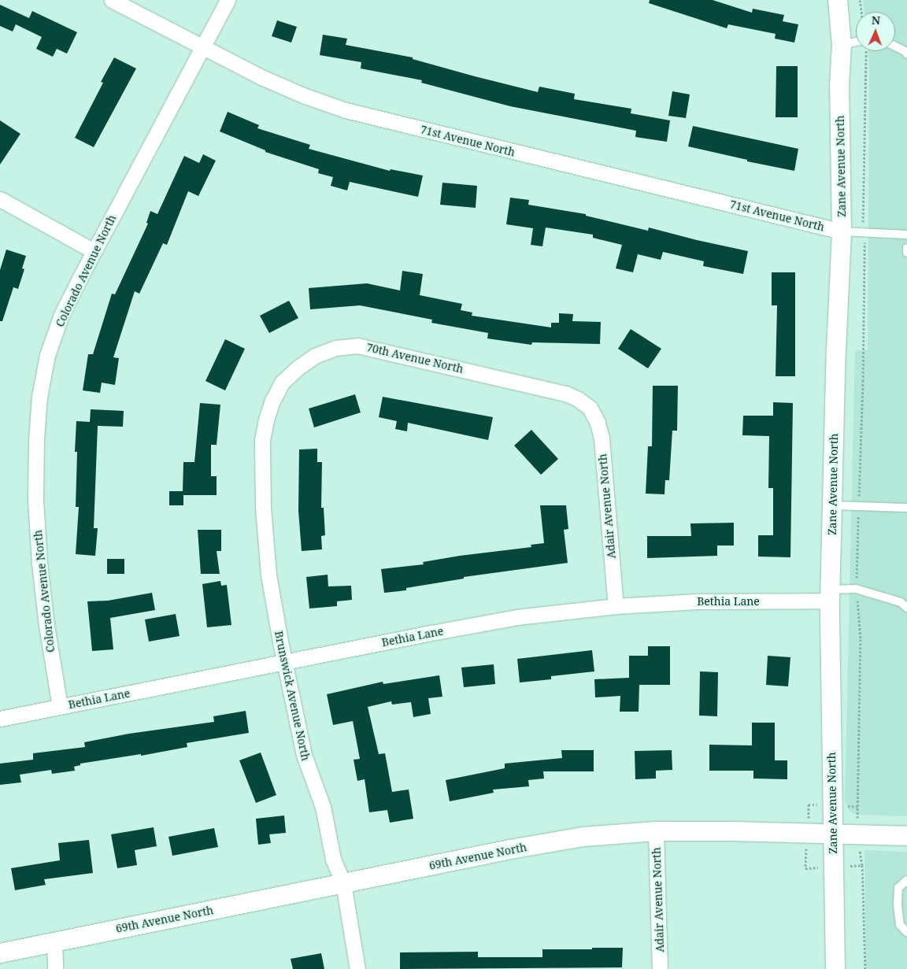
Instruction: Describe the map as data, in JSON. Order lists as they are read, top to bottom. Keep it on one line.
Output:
{"streets":{"street":["71st Avenue North","Zane Avenue North","Colorado Avenue North","70th Avenue North","Adair Avenue North","Bethia Lane","Brunswick Avenue North","69th Avenue North"]},"crossings":[["71st Avenue North","Zane Avenue North"],["71st Avenue North","Colorado Avenue North"],["Zane Avenue North","Bethia Lane"],["Zane Avenue North","69th Avenue North"],["Colorado Avenue North","Bethia Lane"],["70th Avenue North","Adair Avenue North"],["70th Avenue North","Brunswick Avenue North"],["Adair Avenue North","Bethia Lane"],["Adair Avenue North","69th Avenue North"],["Bethia Lane","Brunswick Avenue North"],["Brunswick Avenue North","69th Avenue North"]],"north":"top"}
